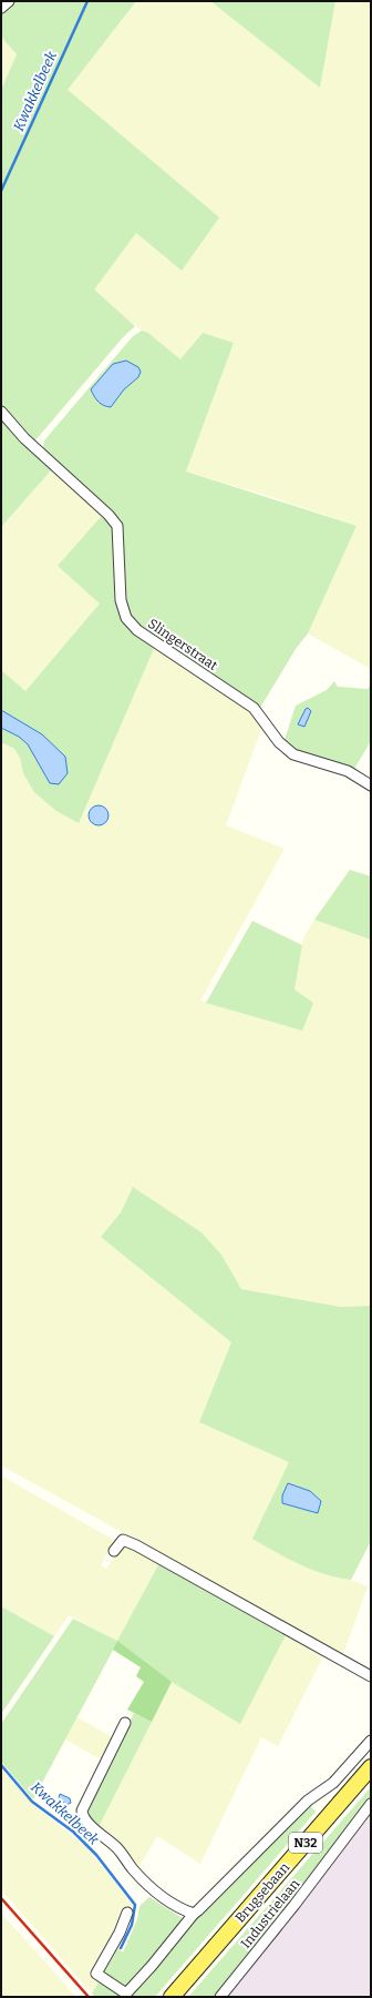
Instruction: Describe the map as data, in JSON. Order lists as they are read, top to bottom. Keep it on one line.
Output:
{"streets":{"main road":["N32","Brugsebaan"],"street":["Slingerstraat","Industrielaan"]},"water":["Kwakkelbeek"]}
